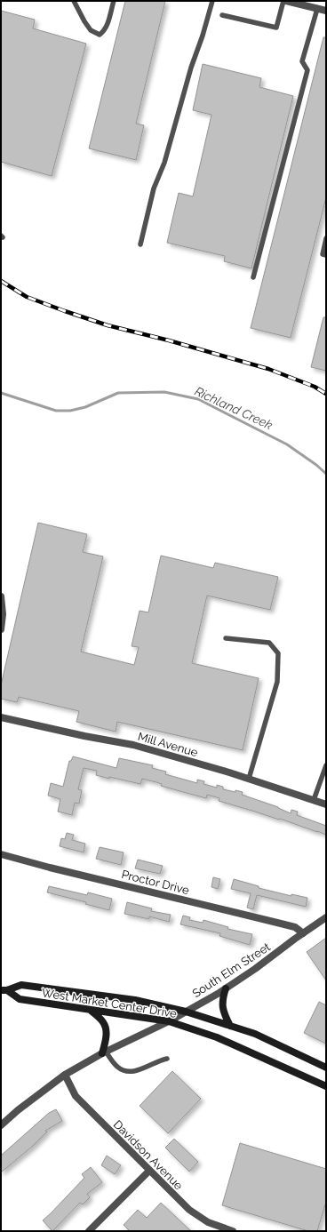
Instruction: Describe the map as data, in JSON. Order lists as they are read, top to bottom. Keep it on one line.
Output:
{"streets":{"main road":["West Market Center Drive"],"street":["Mill Avenue","Proctor Drive","South Elm Street","Davidson Avenue"]},"crossings":[["Proctor Drive","South Elm Street"],["South Elm Street","West Market Center Drive"],["South Elm Street","Davidson Avenue"]],"water":["Richland Creek"]}
